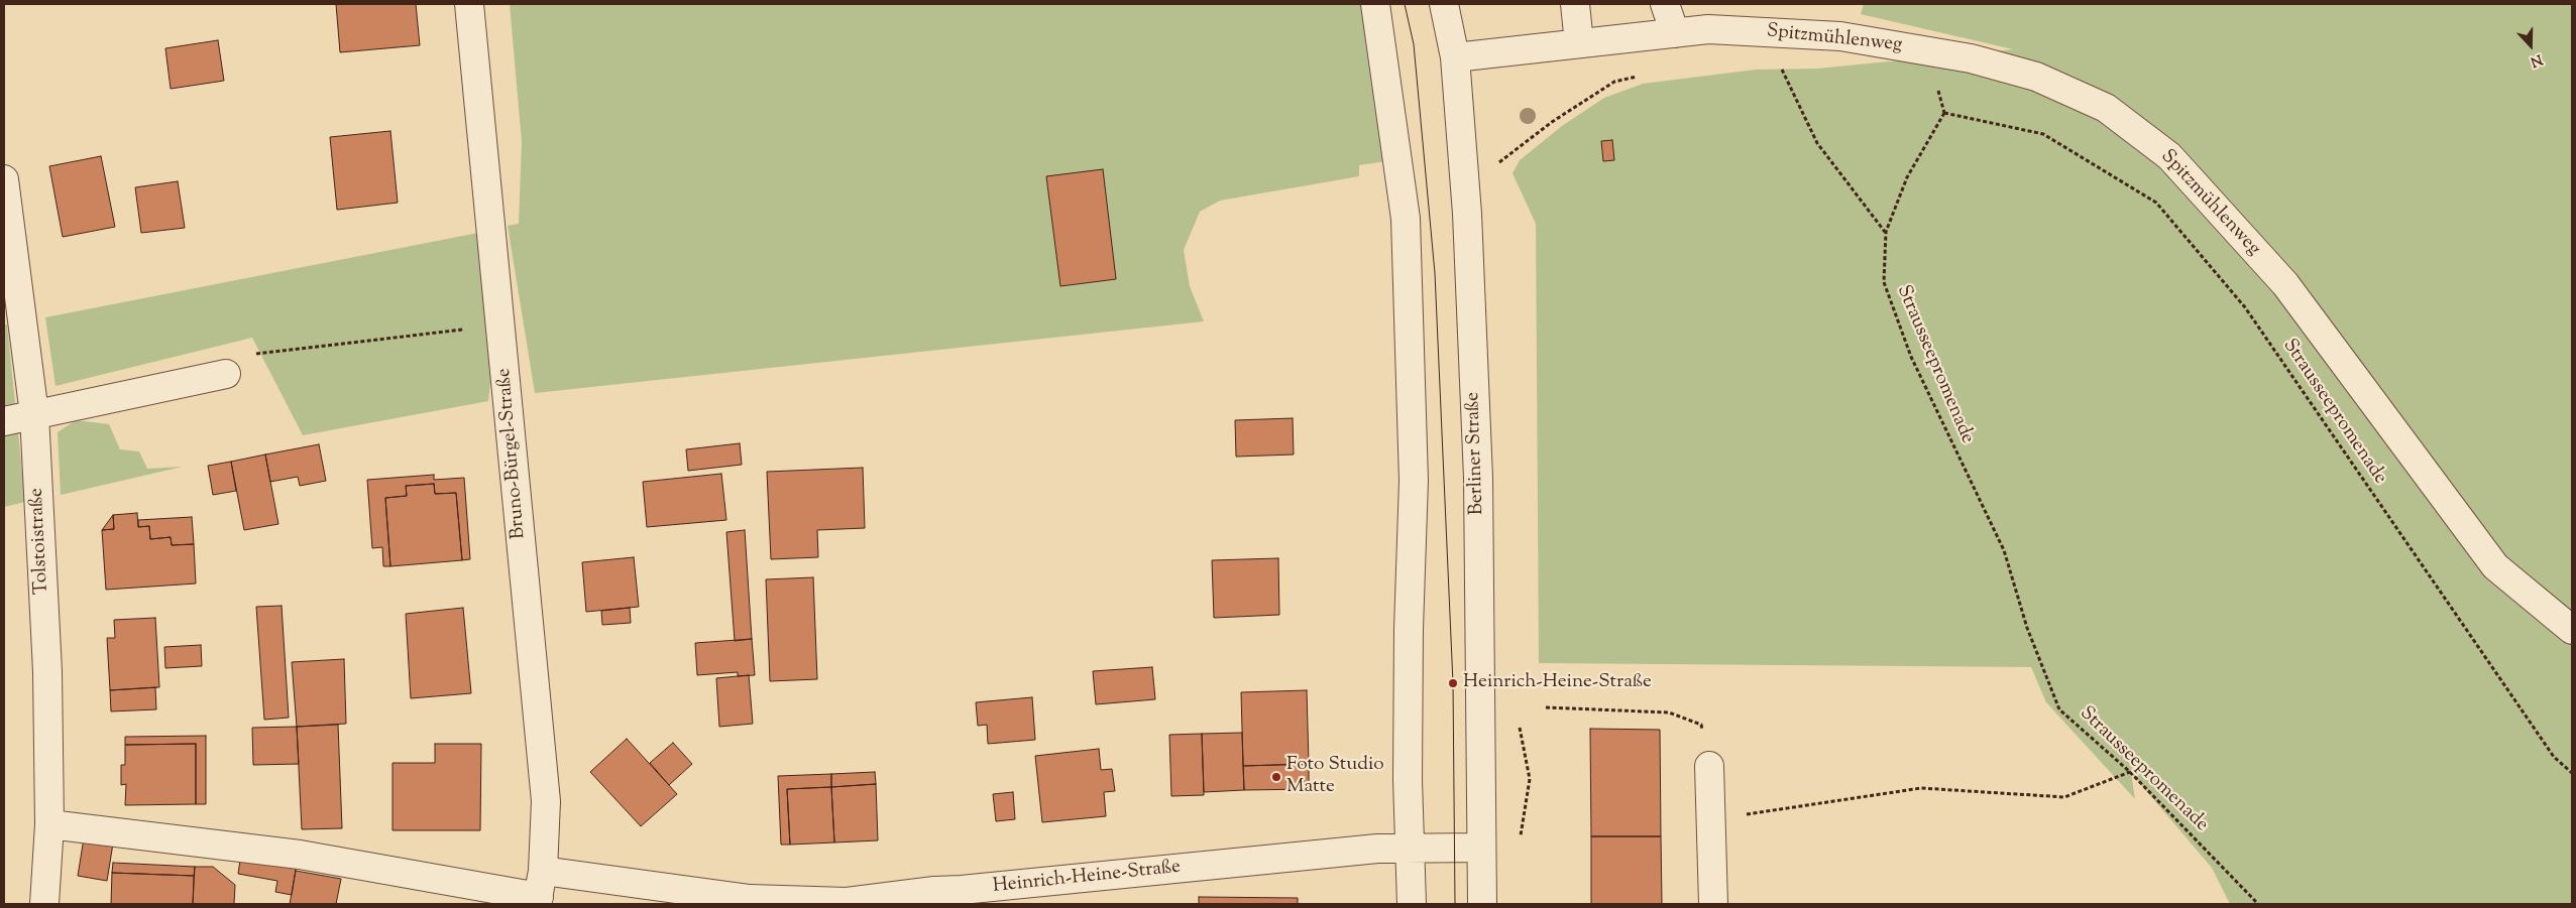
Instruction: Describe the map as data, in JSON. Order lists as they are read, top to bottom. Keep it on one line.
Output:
{"streets":{"street":["Spitzmühlenweg","Bruno-Bürgel-Straße","Berliner Straße","Tolstoistraße","Heinrich-Heine-Straße"],"path":["Strausseepromenade"]},"crossings":[["Spitzmühlenweg","Berliner Straße"],["Bruno-Bürgel-Straße","Heinrich-Heine-Straße"],["Berliner Straße","Heinrich-Heine-Straße"],["Tolstoistraße","Heinrich-Heine-Straße"]],"places":["Heinrich-Heine-Straße","Foto Studio Matte"],"north":"bottom"}
